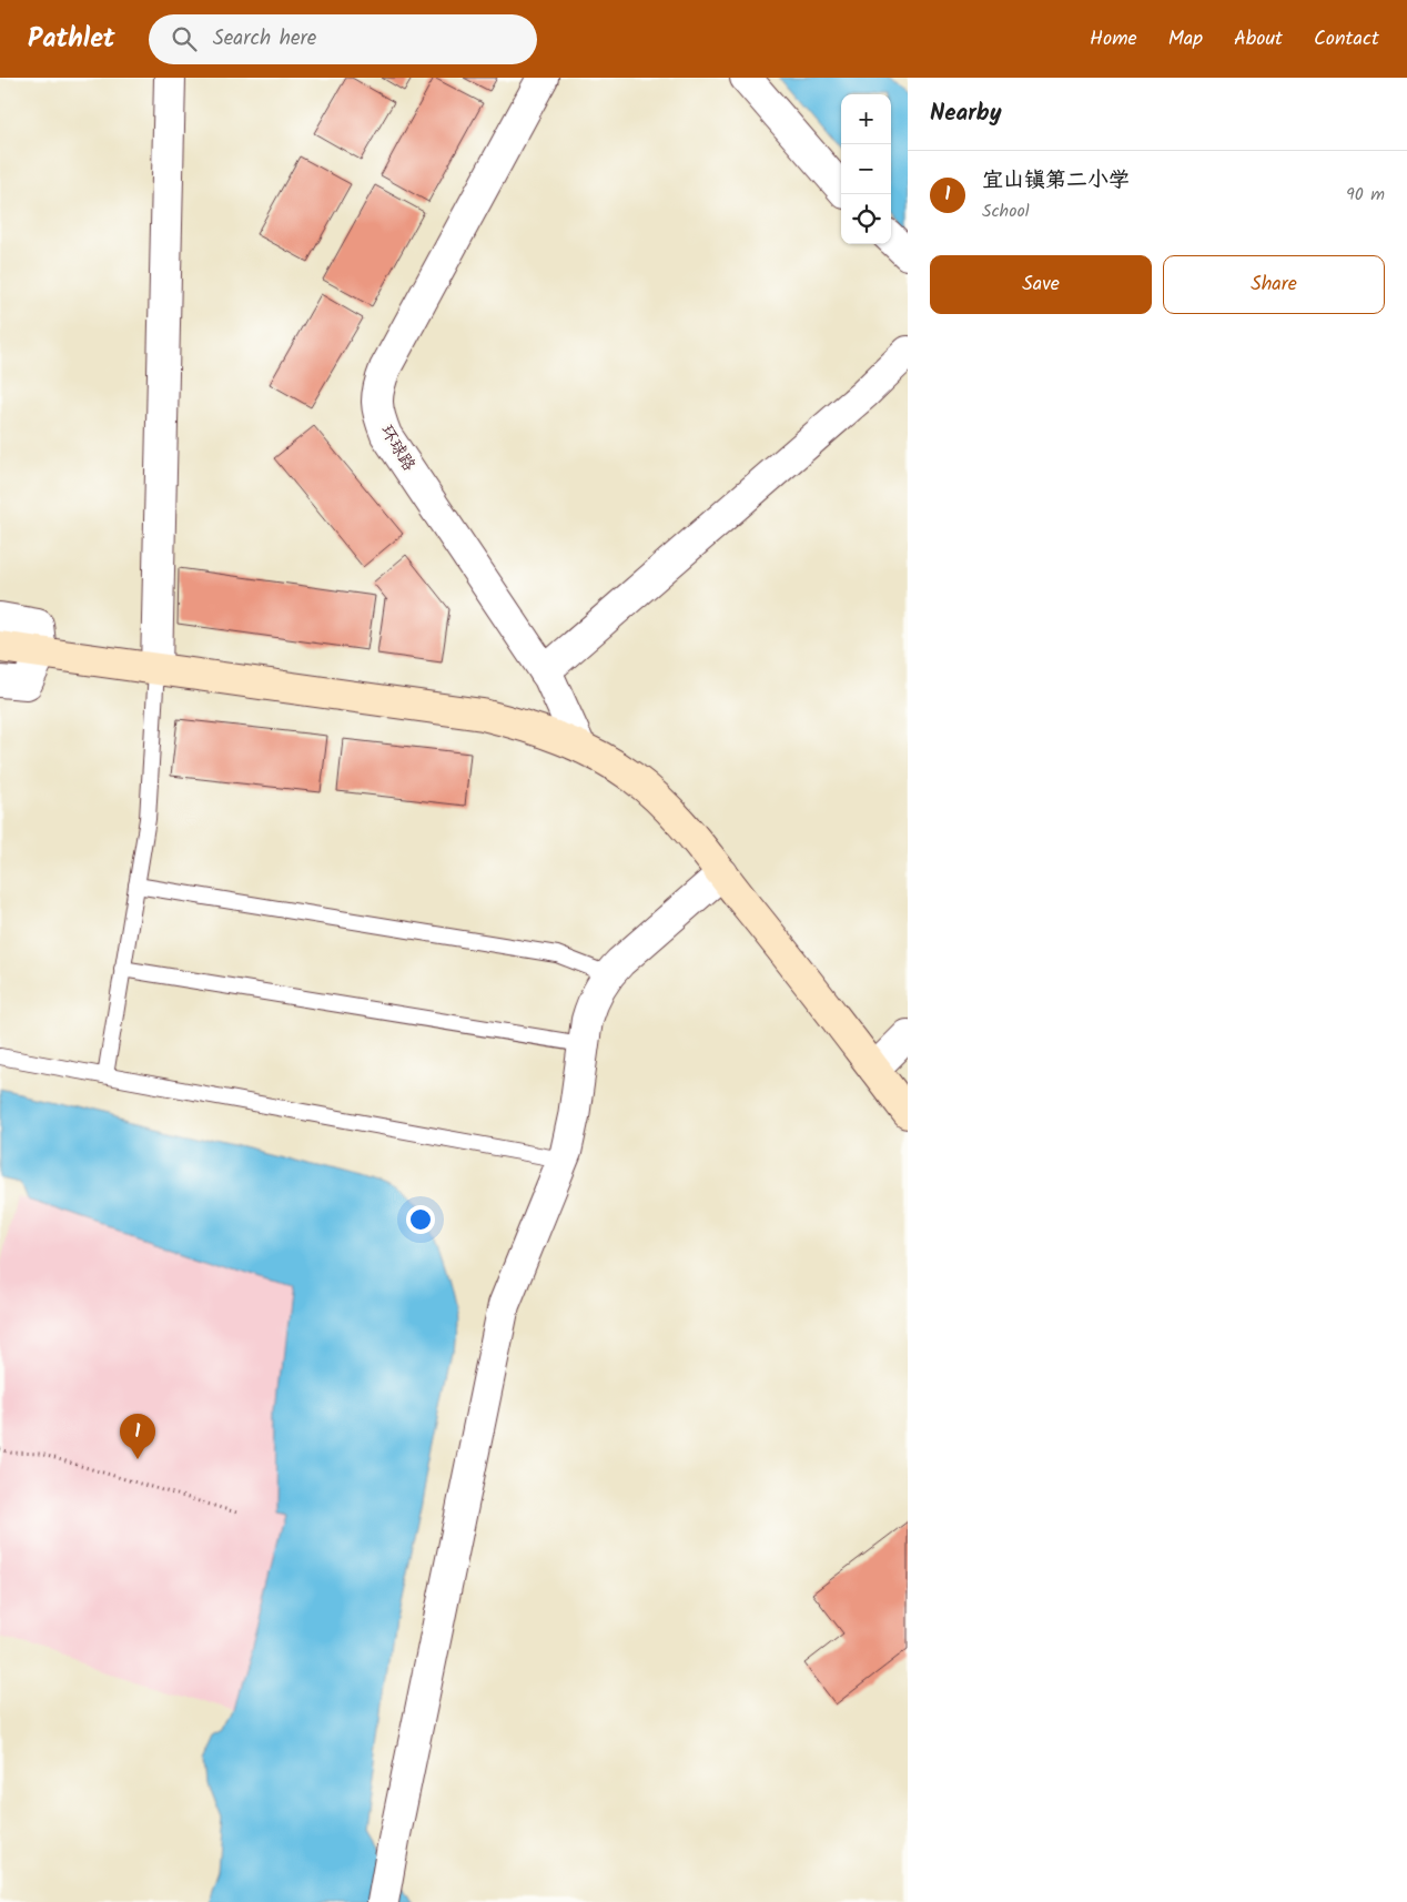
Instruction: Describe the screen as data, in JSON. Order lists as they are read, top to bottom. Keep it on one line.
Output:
{"streets":{"street":["环球路"]},"page":{"header":"Pathlet","search":"Search here","nav":["Home","Map","About","Contact"],"heading":"Nearby","map_buttons":["+","−"],"list":[{"mark":"1","name":"宜山镇第二小学","note":"School","value":"90 m"}],"buttons":["Save","Share"],"pins":"1"}}
